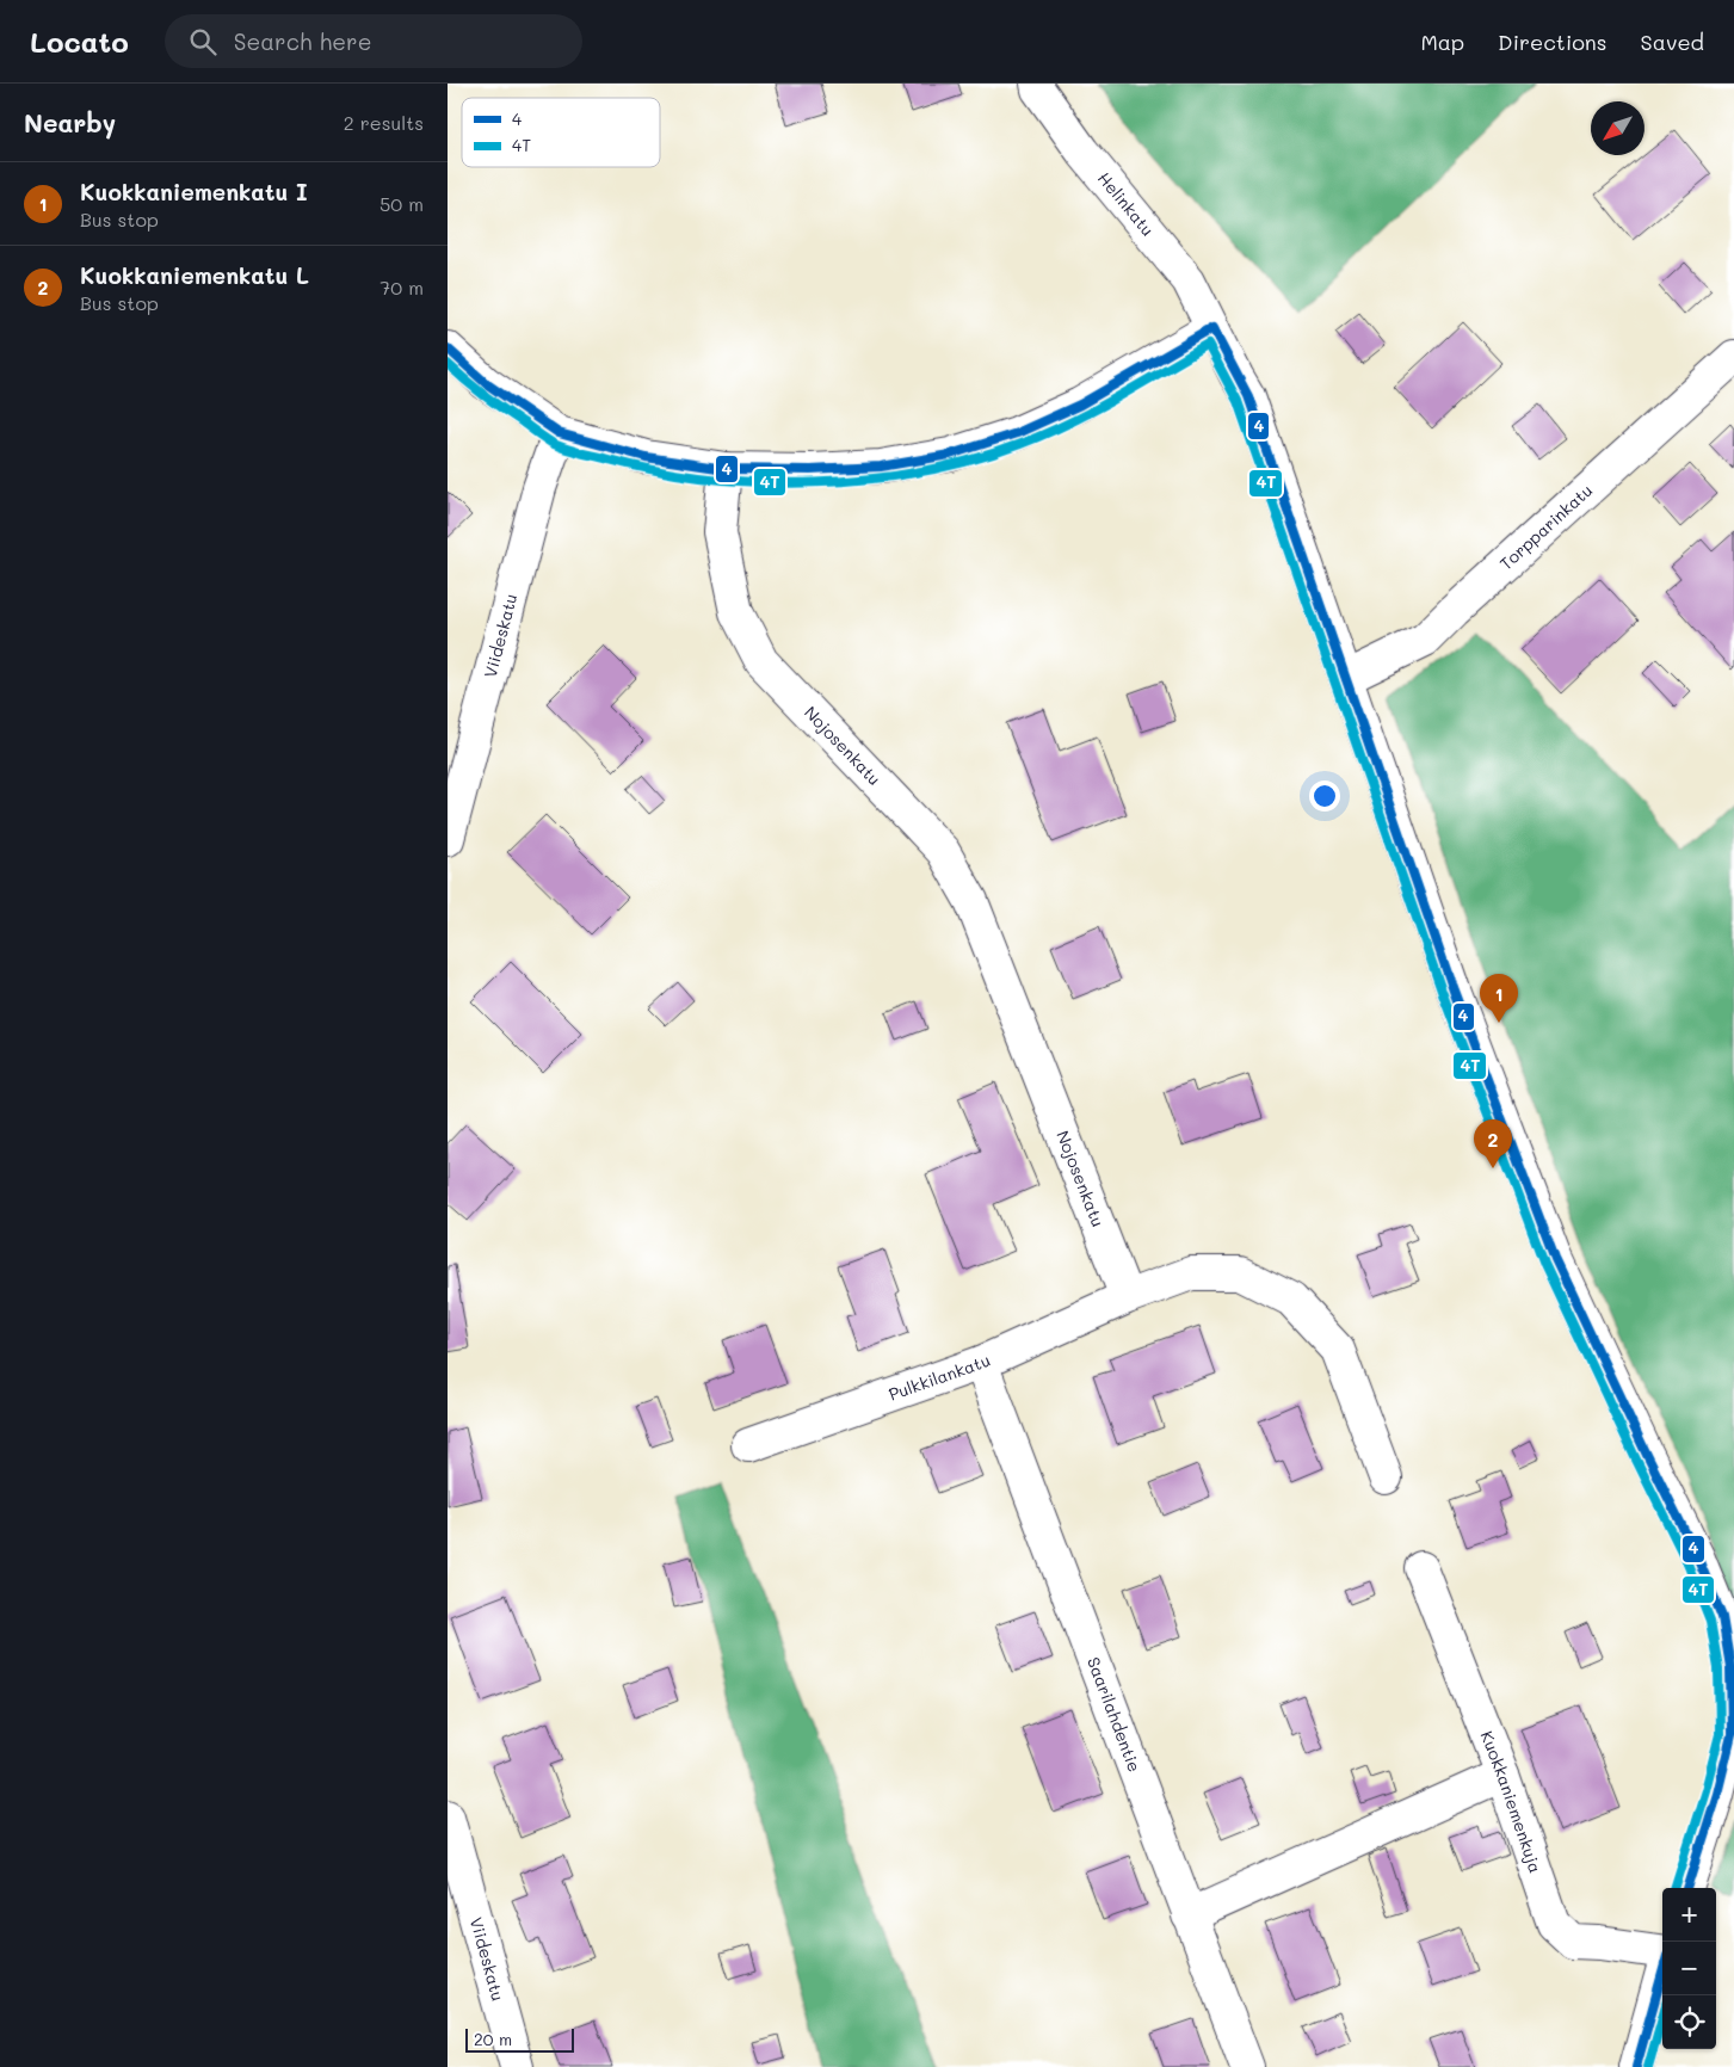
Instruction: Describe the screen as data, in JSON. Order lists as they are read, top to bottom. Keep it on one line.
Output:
{"streets":{"street":["Helinkatu","Torpparinkatu","Viideskatu","Nojosenkatu","Pulkkilankatu","Saarilahdentie","Kuokkaniemenkuja"]},"crossings":[["Helinkatu","Torpparinkatu"],["Nojosenkatu","Pulkkilankatu"],["Pulkkilankatu","Saarilahdentie"]],"lines":["transit line 4","transit line 4T"],"legend":["4","4T"],"scale_bar":"20 m","north":"bottom left","page":{"header":"Locato","search":"Search here","nav":["Map","Directions","Saved"],"heading":["Nearby","2 results"],"list":[{"mark":"1","name":"Kuokkaniemenkatu I","note":"Bus stop","value":"50 m"},{"mark":"2","name":"Kuokkaniemenkatu L","note":"Bus stop","value":"70 m"}],"pins":["1","2"],"map_buttons":["+","−"],"scale":"20 m"}}
